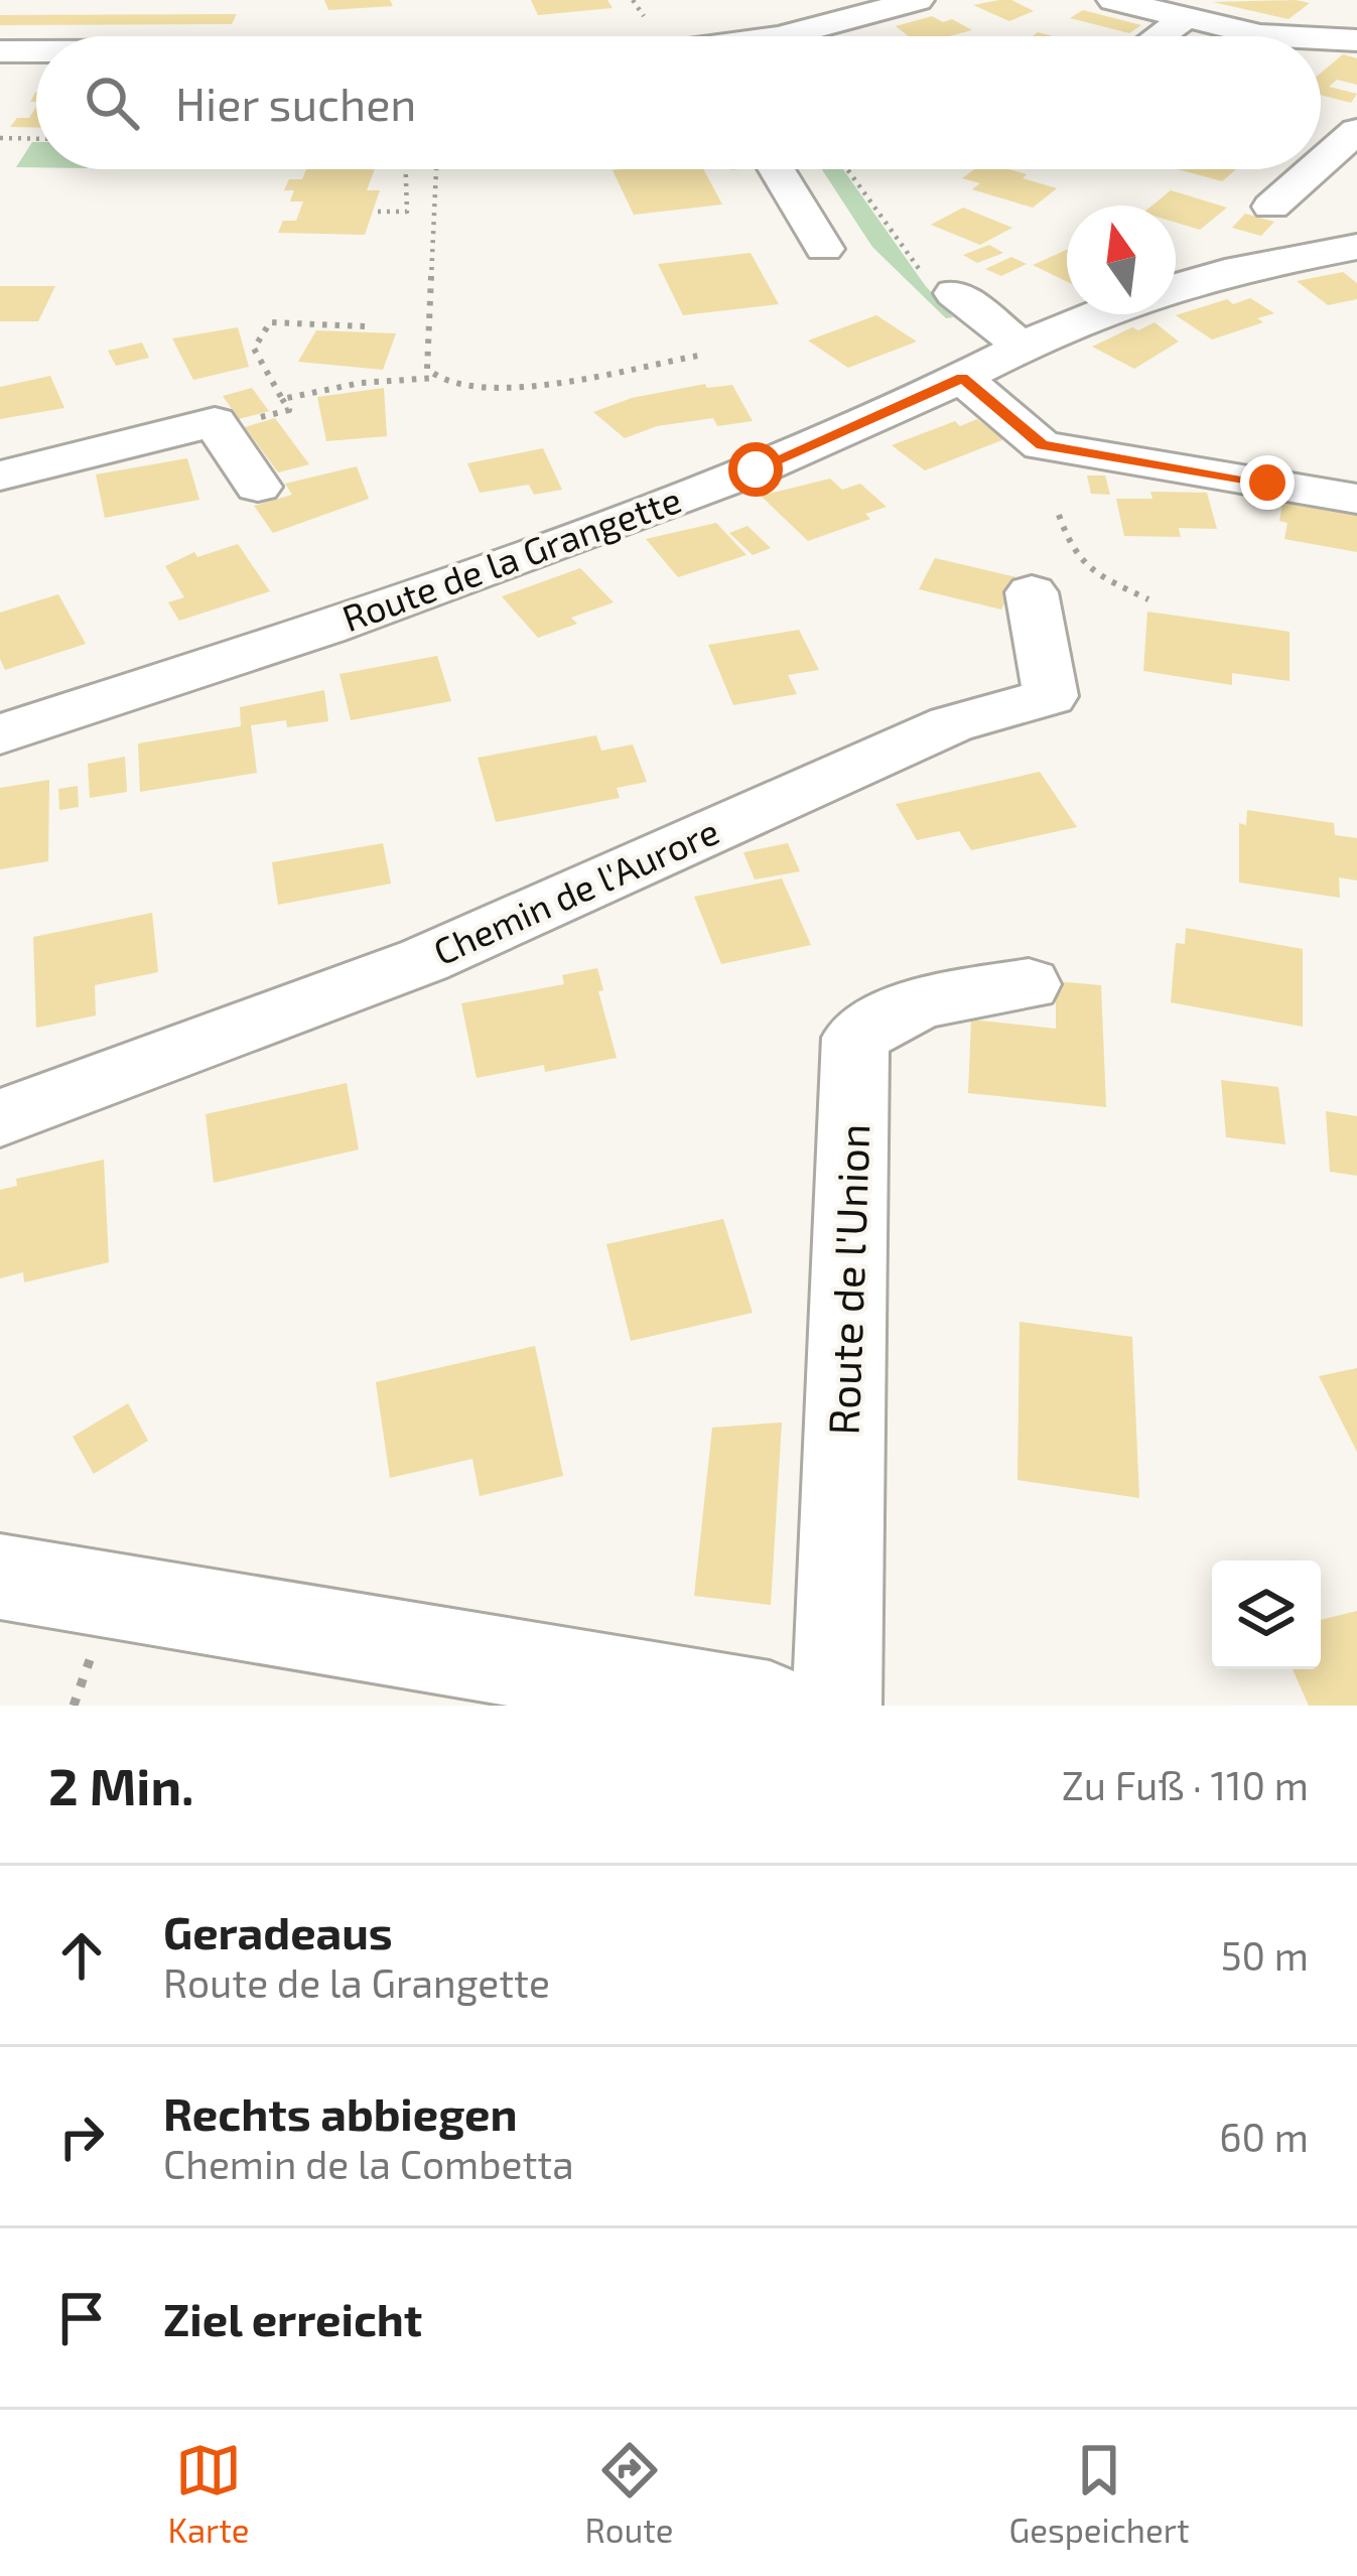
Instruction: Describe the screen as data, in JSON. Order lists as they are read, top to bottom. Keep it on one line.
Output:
{"streets":{"street":["Route de la Grangette","Chemin de l'Aurore","Route de l'Union"]},"north":"top","page":{"search":"Hier suchen","heading":["2 Min.","Zu Fuß · 110 m"],"list":[["Geradeaus","Route de la Grangette","50 m"],["Rechts abbiegen","Chemin de la Combetta","60 m"],"Ziel erreicht"],"nav":["Karte","Route","Gespeichert"]}}
